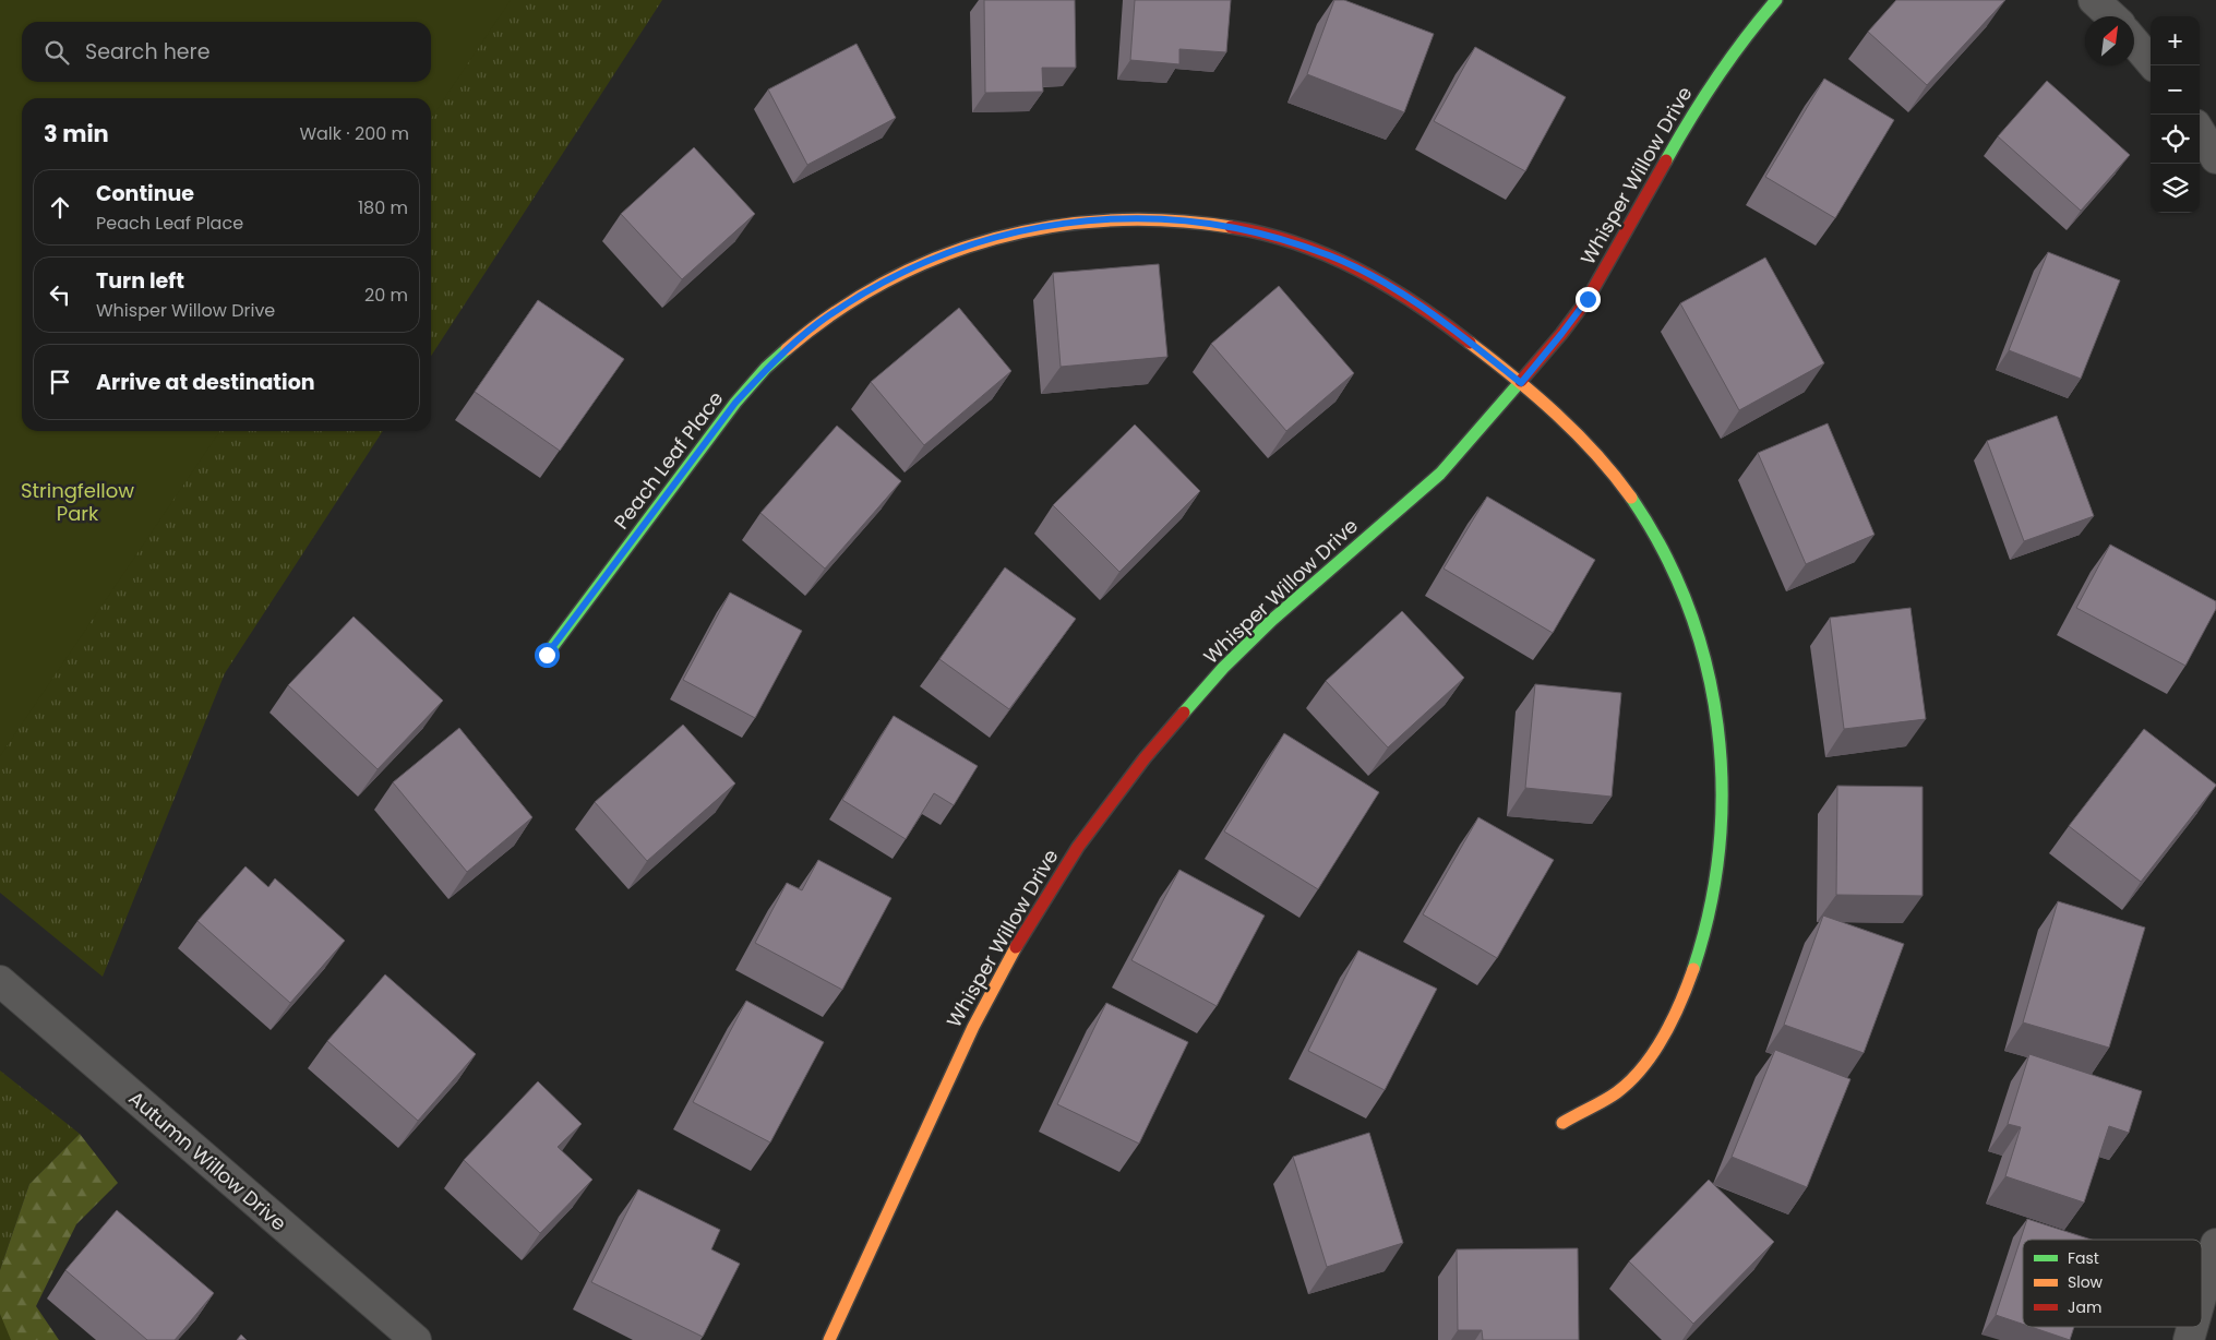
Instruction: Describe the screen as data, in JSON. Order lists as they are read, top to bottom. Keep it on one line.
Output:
{"streets":{"street":["Whisper Willow Drive","Peach Leaf Place","Autumn Willow Drive"]},"crossings":[["Whisper Willow Drive","Peach Leaf Place"]],"parks":["Stringfellow Park"],"legend":["Fast","Slow","Jam"],"north":"top right","page":{"map_buttons":["+","−"],"search":"Search here","heading":["3 min","Walk · 200 m"],"list":[["Continue","Peach Leaf Place","180 m"],["Turn left","Whisper Willow Drive","20 m"],"Arrive at destination"]}}
